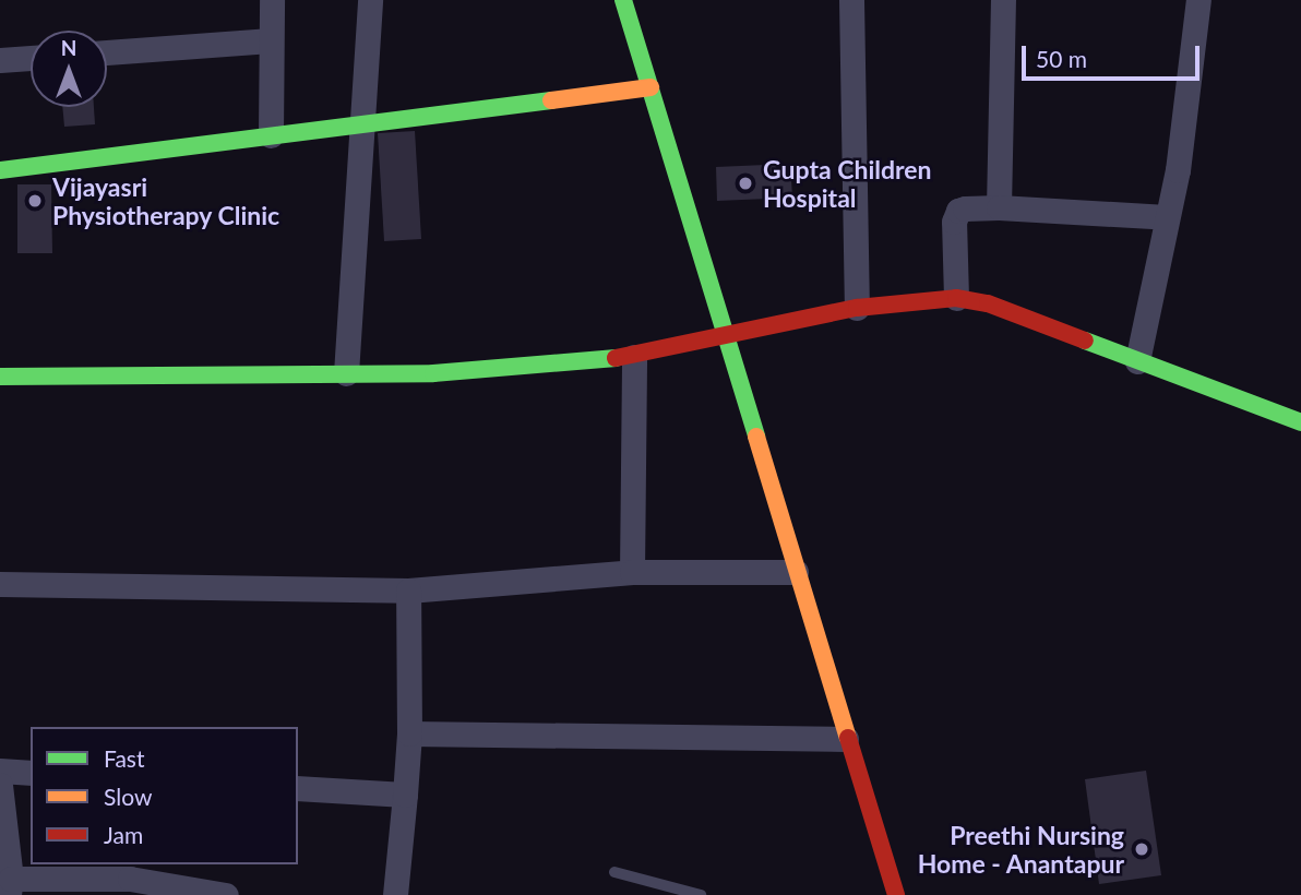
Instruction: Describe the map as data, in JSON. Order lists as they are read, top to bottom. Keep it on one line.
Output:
{"places":["Gupta Children Hospital","Vijayasri Physiotherapy Clinic","Preethi Nursing Home - Anantapur"],"legend":["Fast","Slow","Jam"],"scale_bar":"50 m","north":"top"}
